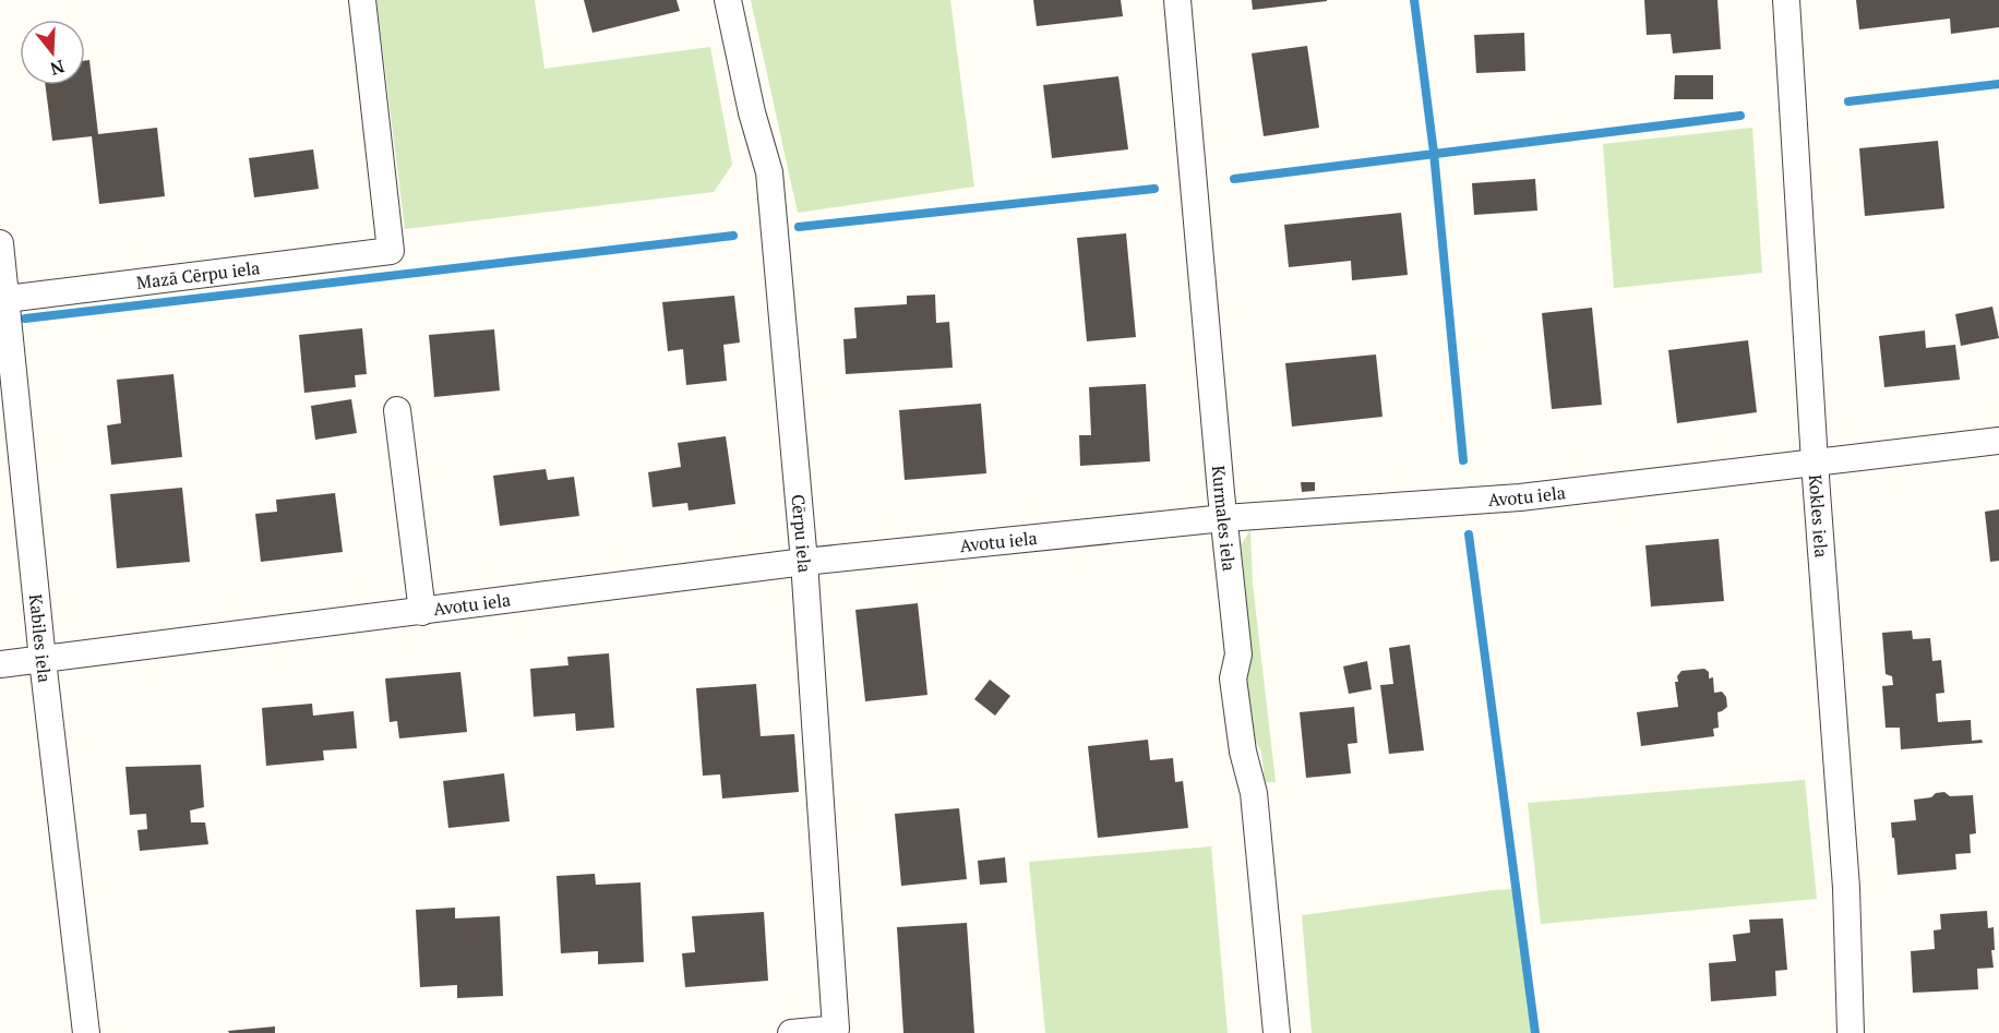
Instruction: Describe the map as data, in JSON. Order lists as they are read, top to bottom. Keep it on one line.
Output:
{"streets":{"street":["Mazā Cērpu iela","Avotu iela","Kokles iela","Kurmales iela","Cērpu iela","Kabiles iela"]},"crossings":[["Mazā Cērpu iela","Kabiles iela"],["Avotu iela","Kokles iela"],["Avotu iela","Kurmales iela"],["Avotu iela","Cērpu iela"],["Avotu iela","Kabiles iela"]],"north":"bottom"}
